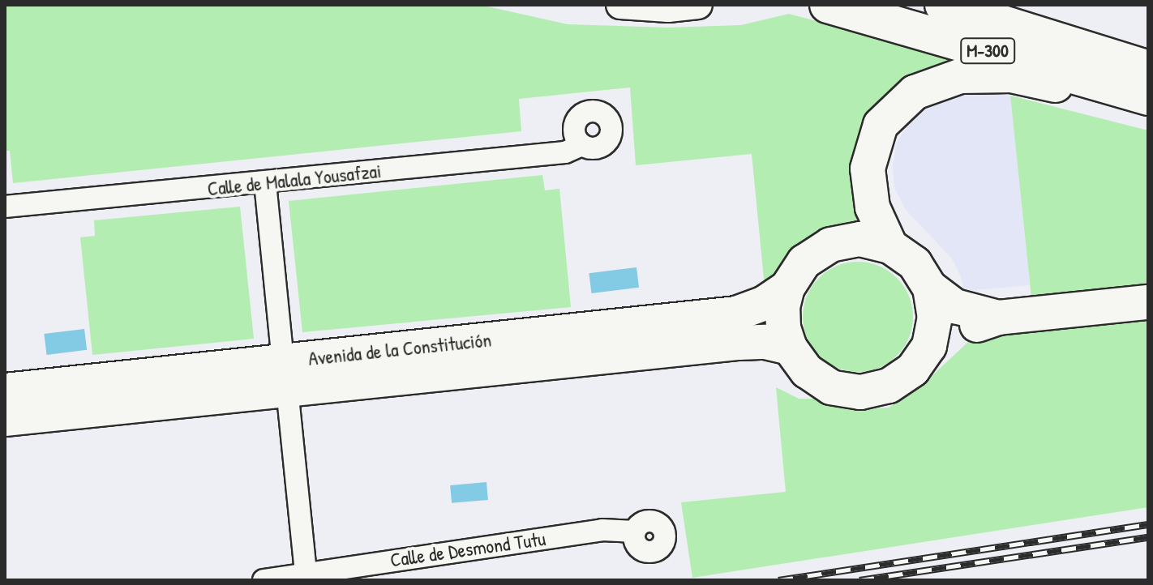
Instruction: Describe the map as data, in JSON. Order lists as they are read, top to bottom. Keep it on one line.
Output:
{"streets":{"highway":["M-300"],"main road":["Avenida de la Constitución"],"street":["Calle de Malala Yousafzai","Calle de Desmond Tutu"]}}
